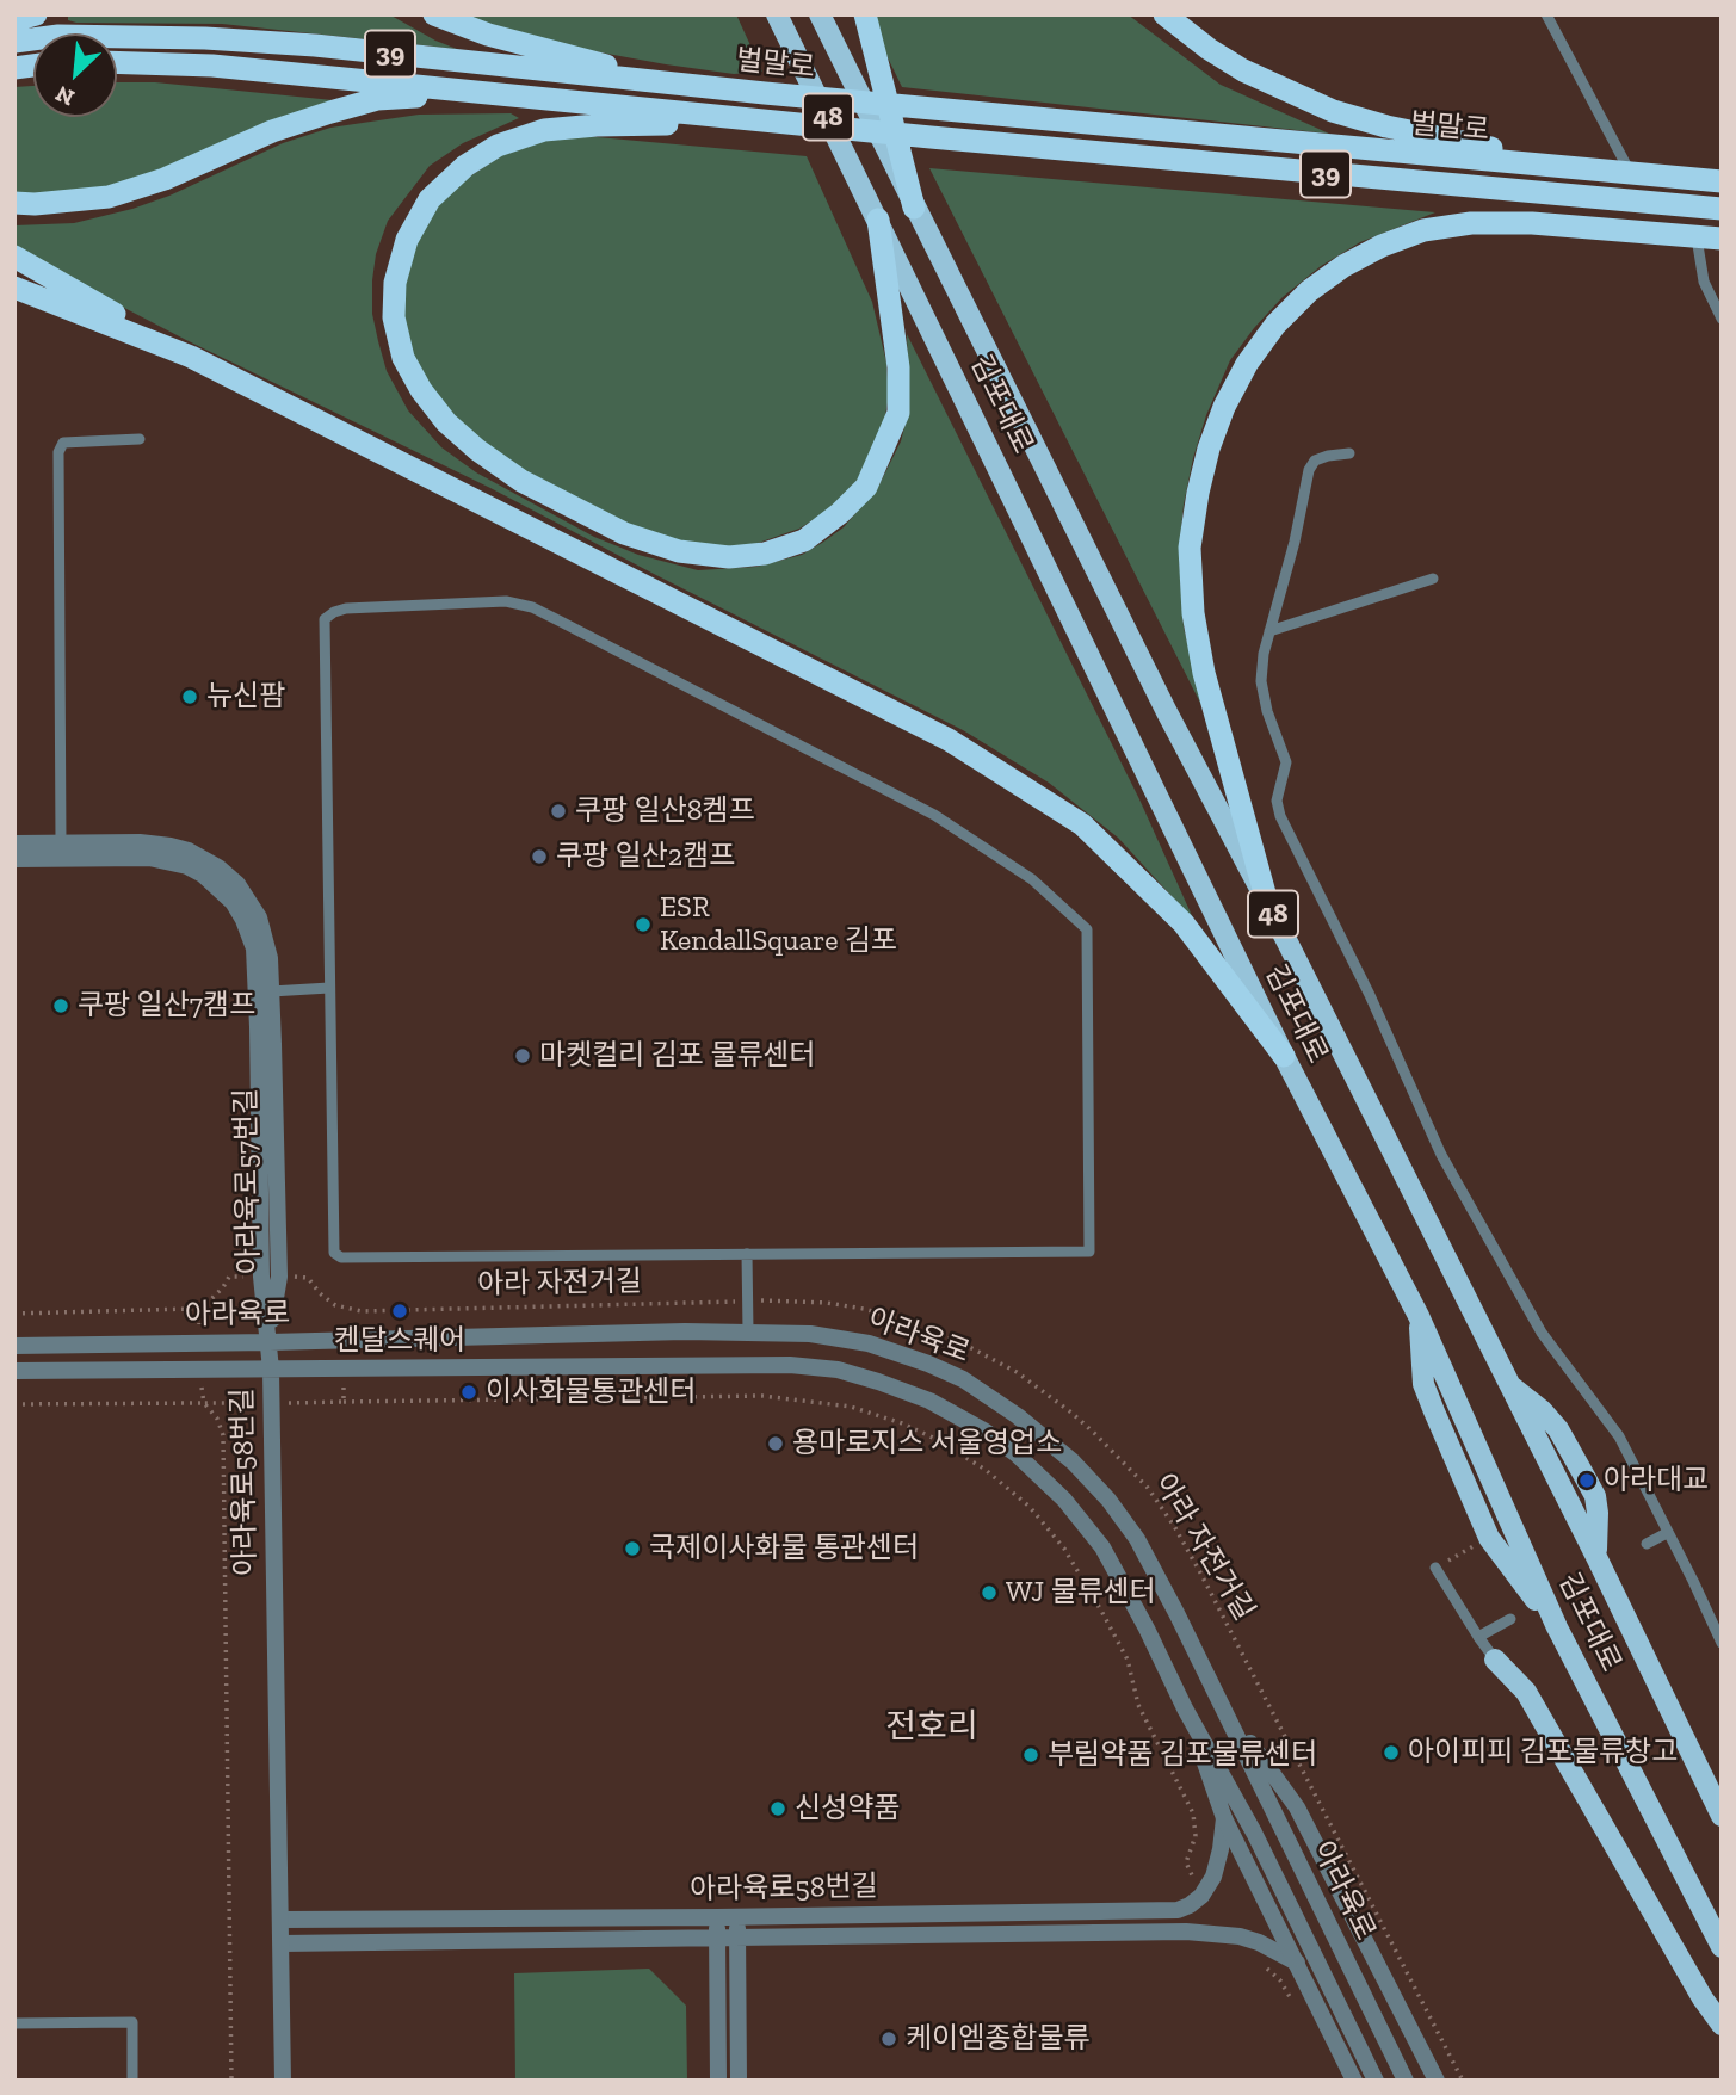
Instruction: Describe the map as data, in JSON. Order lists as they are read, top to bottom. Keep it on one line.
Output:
{"streets":{"highway":["39","벌말로"],"main road":["48","김포대로"],"street":["아라육로57번길","아라육로","아라육로58번길"],"path":["아라 자전거길"]},"crossings":[["39","벌말로"],["아라육로57번길","아라육로"],["아라육로57번길","아라육로58번길"],["아라육로","아라육로58번길"]],"districts":["전호리"],"places":["뉴신팜","쿠팡 일산8켐프","쿠팡 일산2캠프","ESR KendallSquare 김포","쿠팡 일산7캠프","마켓컬리 김포 물류센터","켄달스퀘어","이사화물통관센터","용마로지스 서울영업소","아라대교","국제이사화물 통관센터","WJ 물류센터","아이피피 김포물류창고","부림약품 김포물류센터","신성약품","케이엠종합물류"],"north":"bottom left"}
